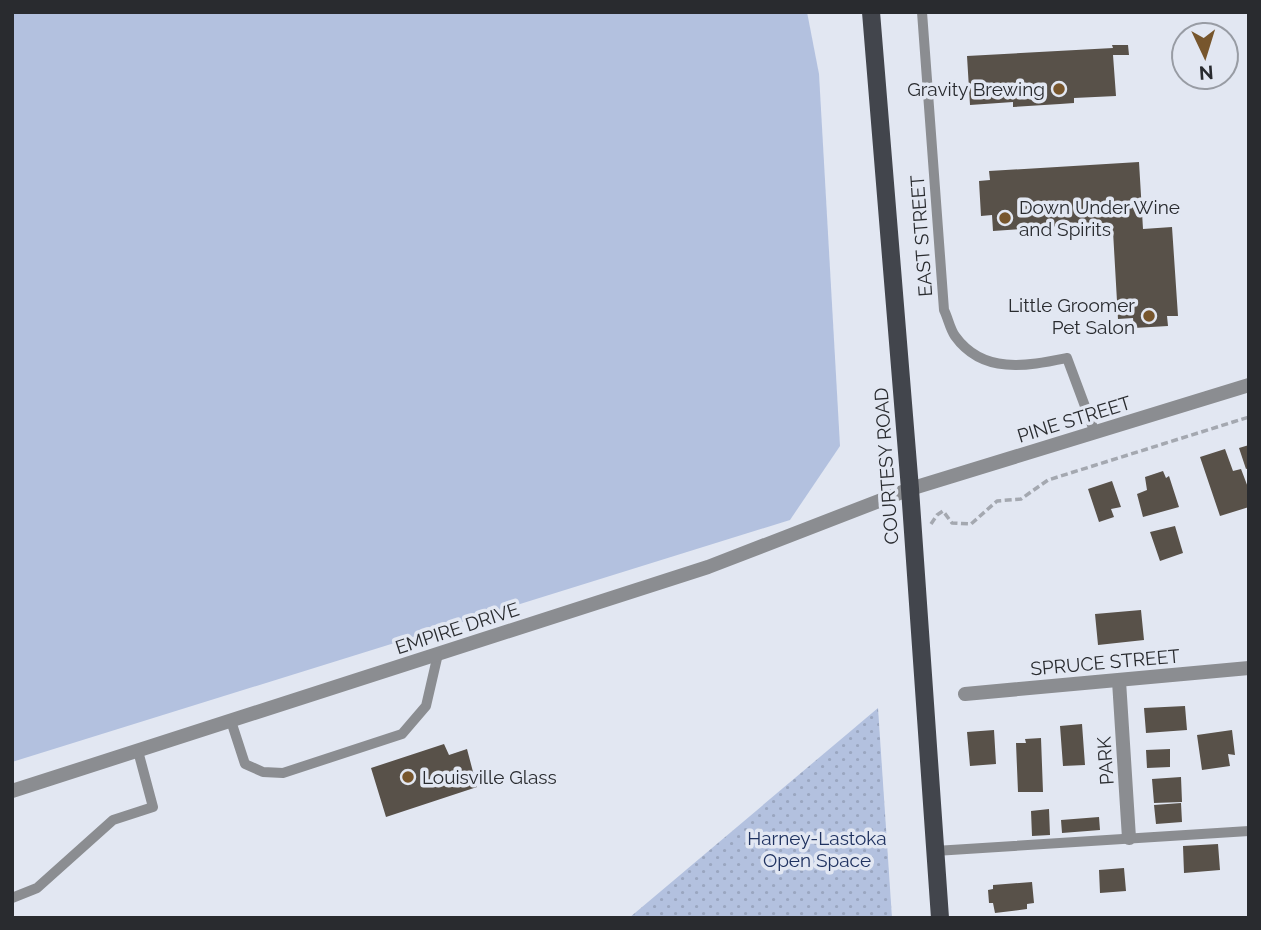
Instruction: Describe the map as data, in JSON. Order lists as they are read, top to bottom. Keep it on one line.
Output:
{"streets":{"main road":["COURTESY ROAD"],"street":["PINE STREET","EMPIRE DRIVE","SPRUCE STREET","PARK"],"lane":["EAST STREET"]},"crossings":[["EAST STREET","PINE STREET"],["PINE STREET","COURTESY ROAD"],["PINE STREET","EMPIRE DRIVE"],["COURTESY ROAD","EMPIRE DRIVE"],["SPRUCE STREET","PARK"]],"parks":["Harney-Lastoka Open Space"],"places":["Gravity Brewing","Down Under Wine and Spirits","Little Groomer Pet Salon","Louisville Glass"],"north":"bottom"}
